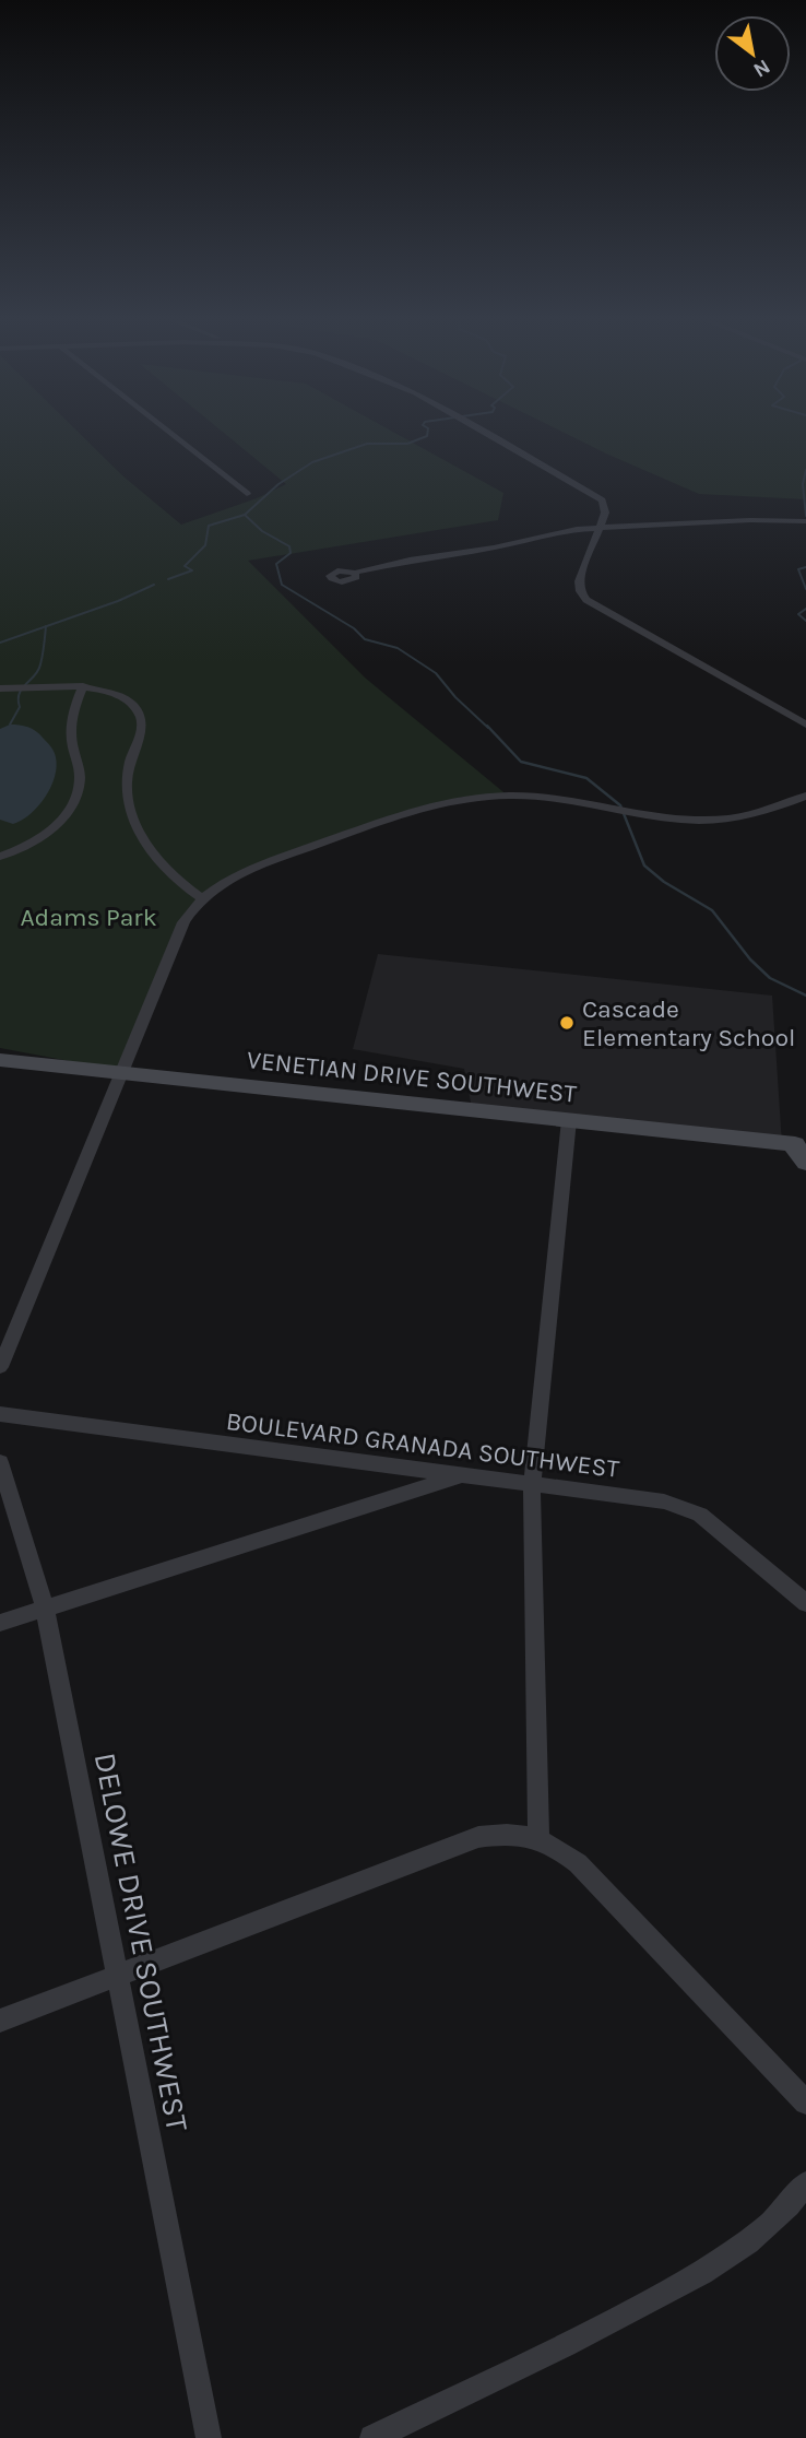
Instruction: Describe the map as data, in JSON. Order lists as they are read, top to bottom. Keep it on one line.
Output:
{"streets":{"street":["VENETIAN DRIVE SOUTHWEST","BOULEVARD GRANADA SOUTHWEST","DELOWE DRIVE SOUTHWEST"]},"parks":["Adams Park"],"places":["Cascade Elementary School"],"north":"bottom right"}
